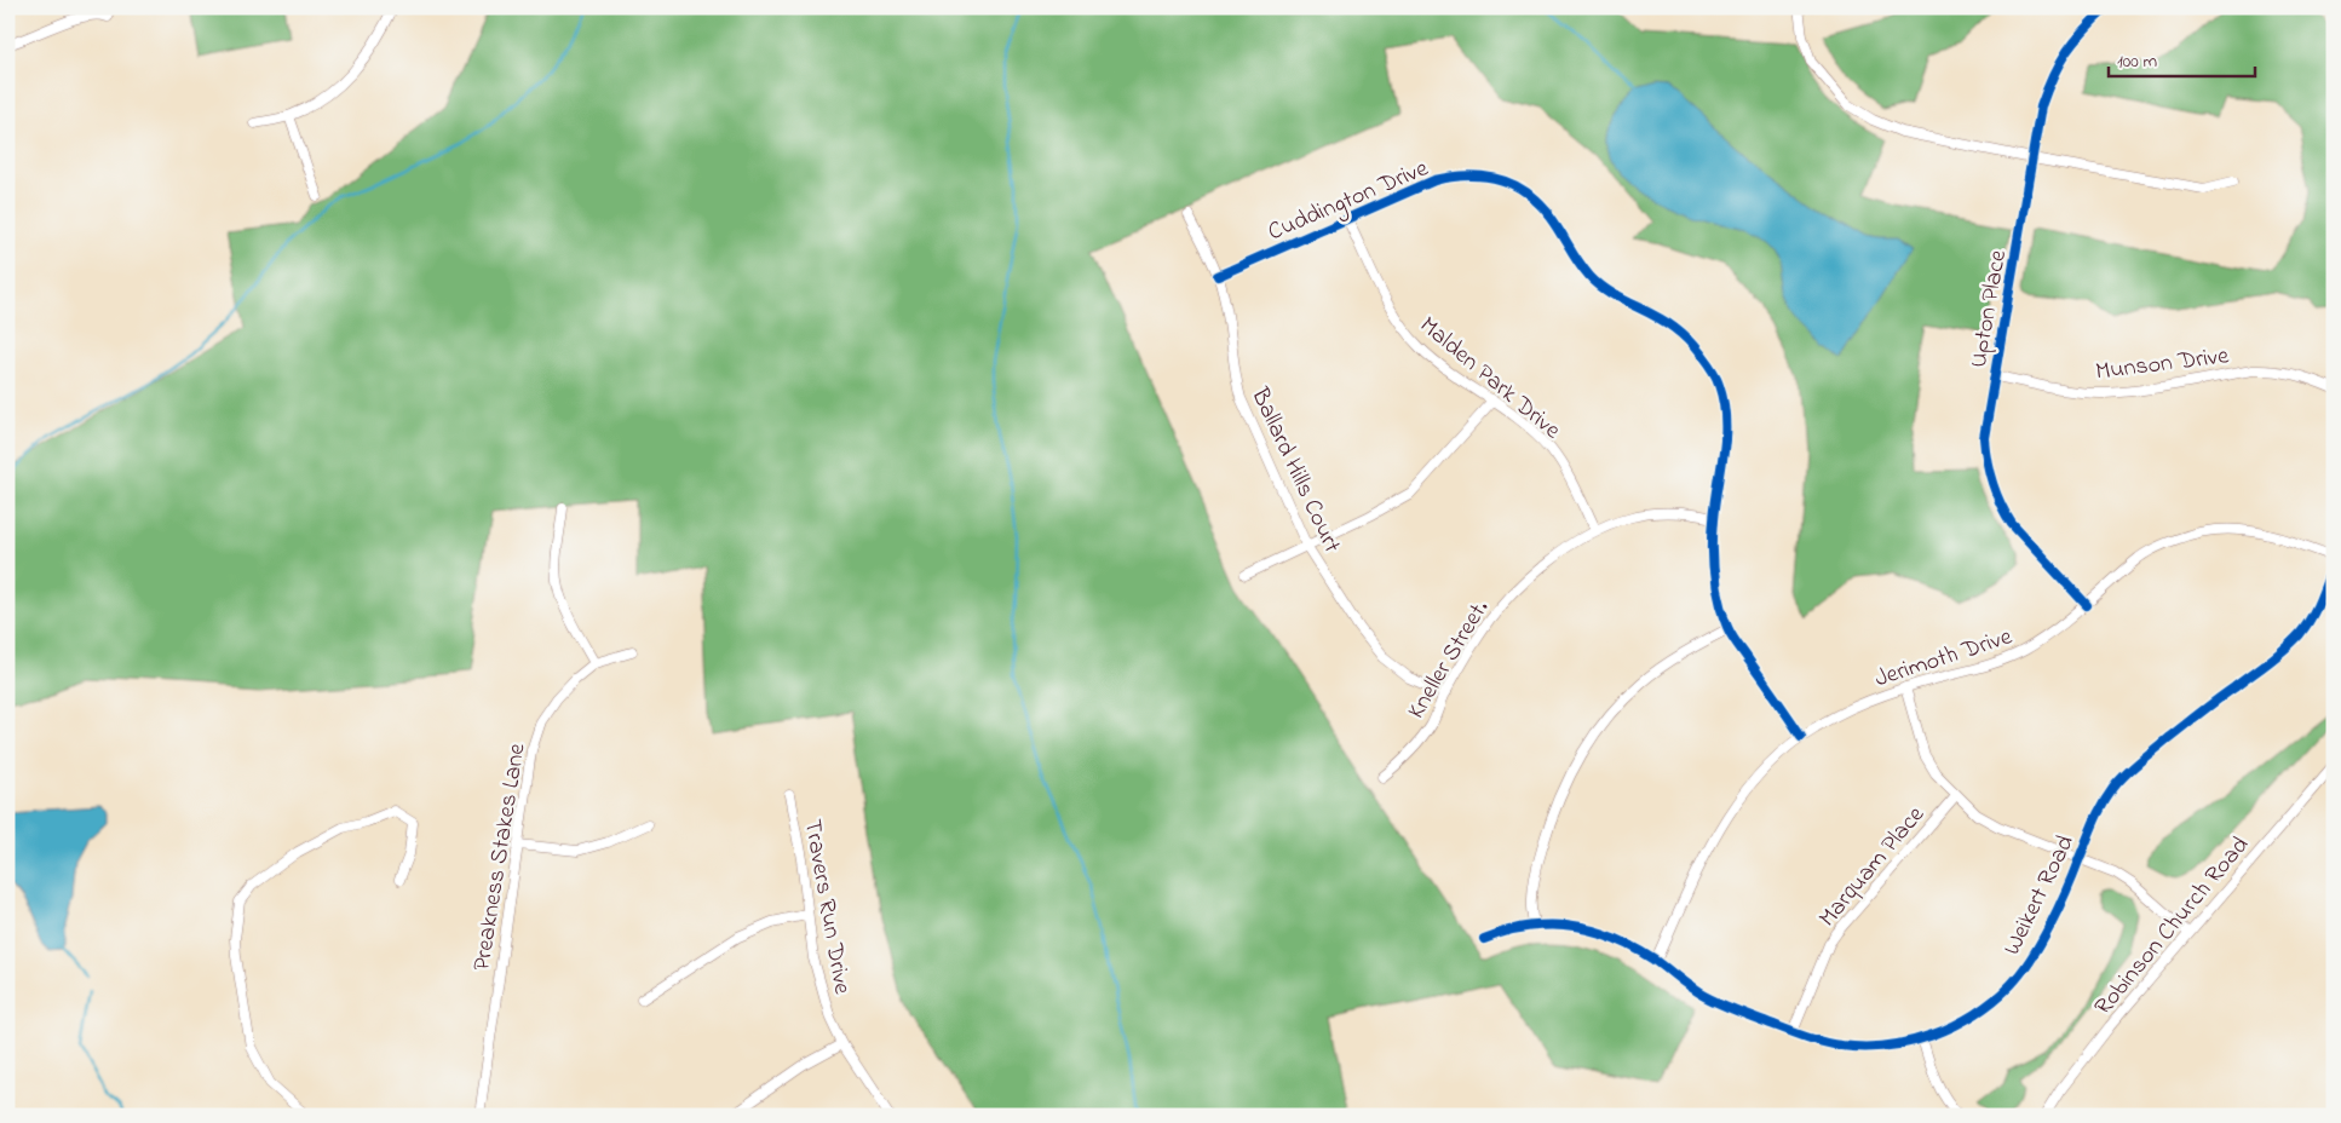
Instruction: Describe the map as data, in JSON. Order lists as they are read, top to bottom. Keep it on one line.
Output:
{"streets":{"street":["Cuddington Drive","Upton Place","Munson Drive","Malden Park Drive","Ballard Hills Court","Jerimoth Drive","Kneller Street.","Preakness Stakes Lane","Marquam Place","Weikert Road","Travers Run Drive","Robinson Church Road"]},"crossings":[["Cuddington Drive","Malden Park Drive"],["Cuddington Drive","Ballard Hills Court"],["Cuddington Drive","Jerimoth Drive"],["Cuddington Drive","Kneller Street."],["Upton Place","Munson Drive"],["Upton Place","Jerimoth Drive"],["Malden Park Drive","Kneller Street."],["Ballard Hills Court","Kneller Street."],["Jerimoth Drive","Weikert Road"],["Marquam Place","Weikert Road"]],"scale_bar":"100 m"}
